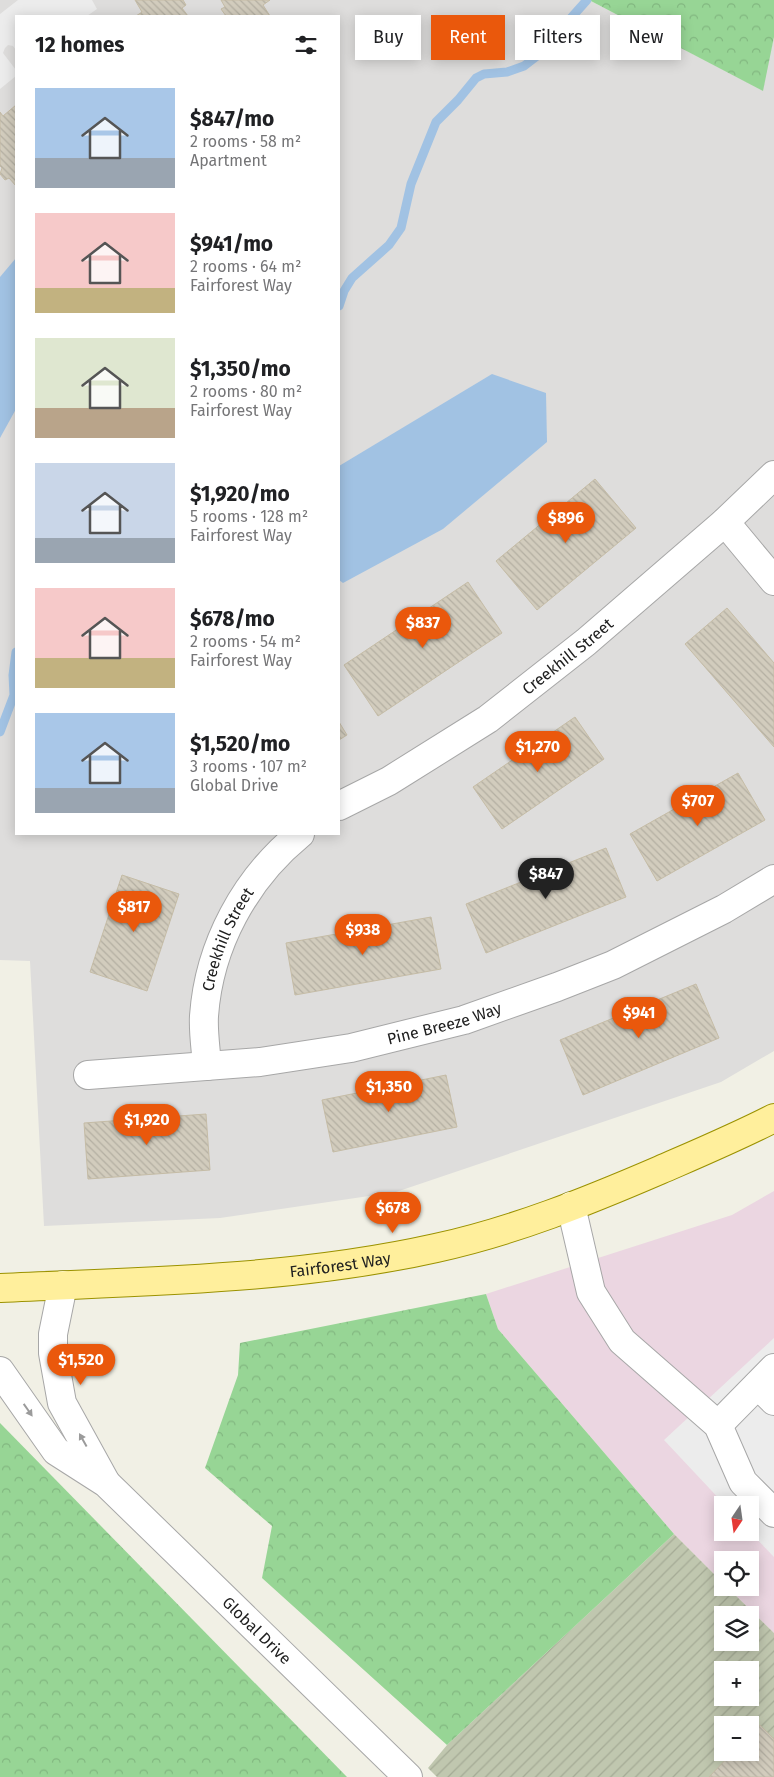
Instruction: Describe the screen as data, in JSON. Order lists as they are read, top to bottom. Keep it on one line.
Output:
{"streets":{"main road":["Fairforest Way"],"street":["Creekhill Street","Pine Breeze Way","Global Drive"]},"crossings":[["Creekhill Street","Pine Breeze Way"],["Fairforest Way","Global Drive"]],"north":"bottom","page":{"chip":["Buy","Rent","Filters","New"],"heading":"12 homes","list":[{"name":"$847/mo","note":"2 rooms · 58 m² · Apartment"},{"name":"$941/mo","note":"2 rooms · 64 m² · Fairforest Way"},{"name":"$1,350/mo","note":"2 rooms · 80 m² · Fairforest Way"},{"name":"$1,920/mo","note":"5 rooms · 128 m² · Fairforest Way"},{"name":"$678/mo","note":"2 rooms · 54 m² · Fairforest Way"},{"name":"$1,520/mo","note":"3 rooms · 107 m² · Global Drive"}],"price":["$896","$837","$1,270","$707","$847","$817","$938","$941","$1,350","$1,920","$678","$1,520"],"map_buttons":["+","−"]}}
